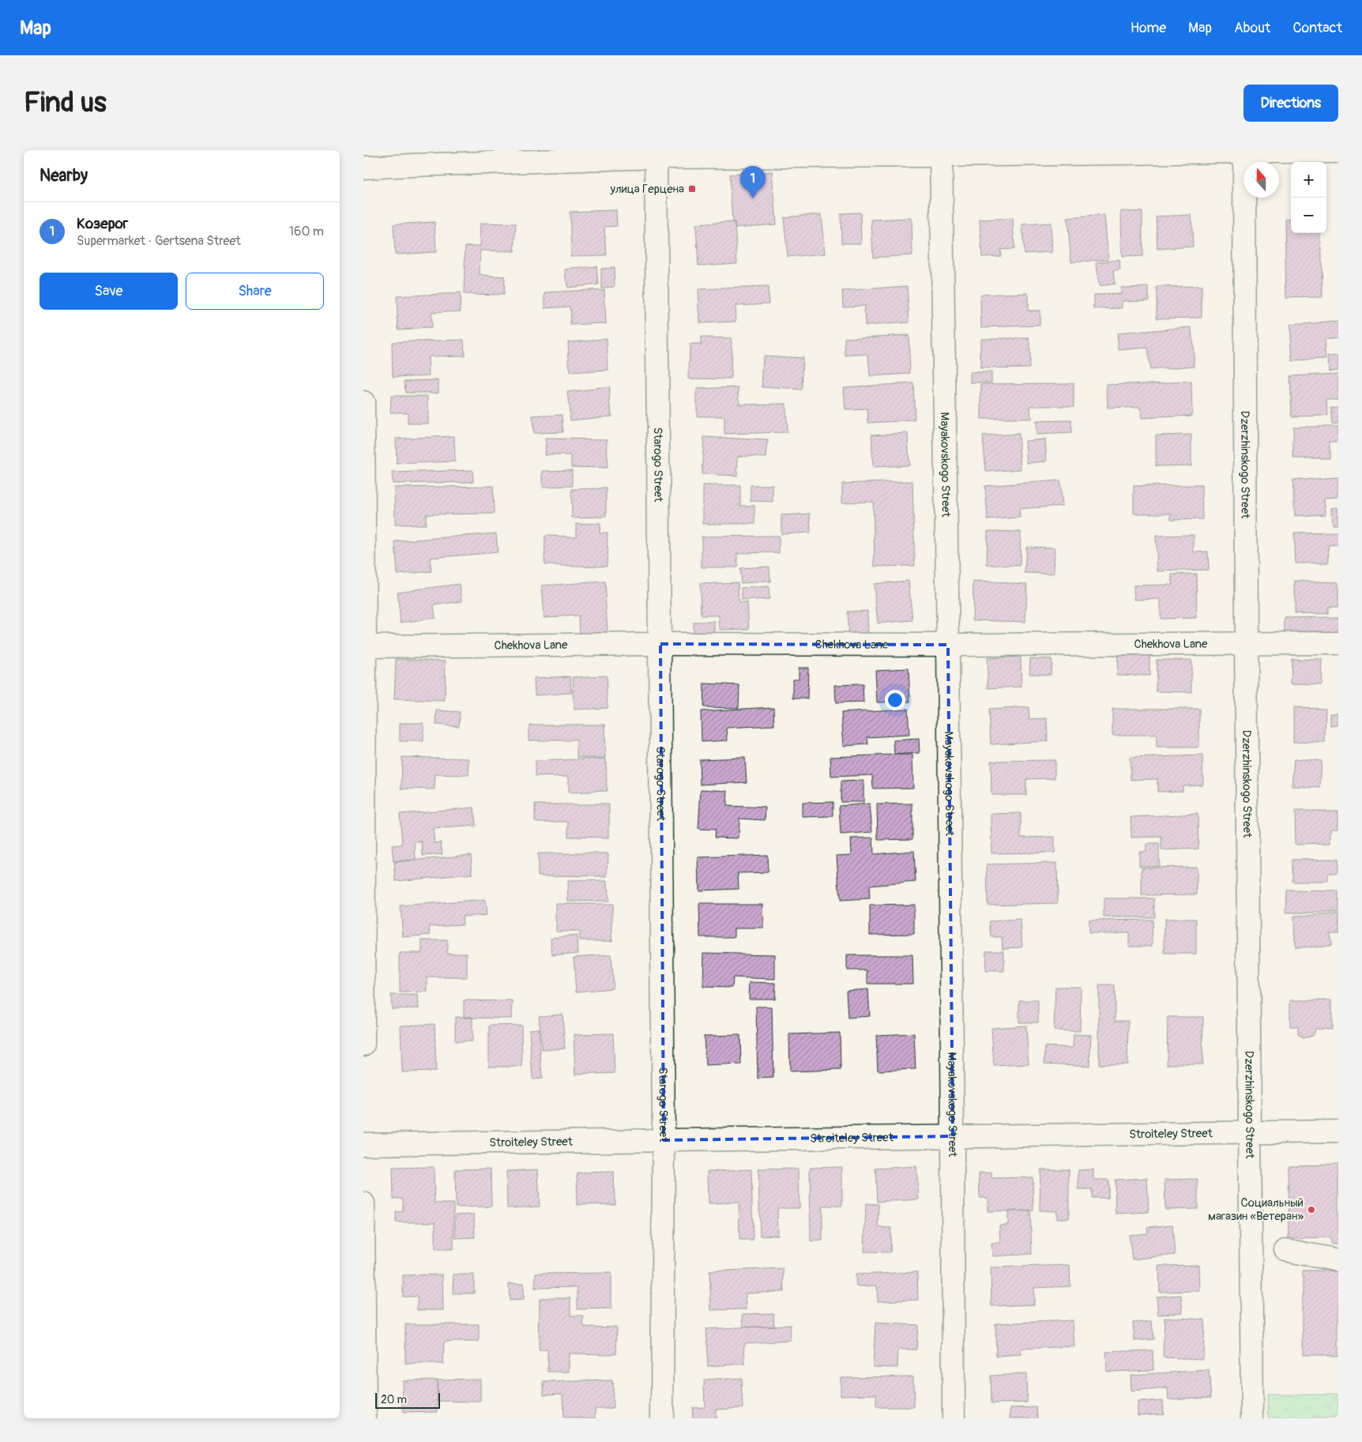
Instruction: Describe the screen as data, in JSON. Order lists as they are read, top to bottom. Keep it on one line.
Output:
{"streets":{"street":["Starogo Street","Mayakovskogo Street","Dzerzhinskogo Street","Chekhova Lane","Stroiteley Street"]},"crossings":[["Starogo Street","Chekhova Lane"],["Starogo Street","Stroiteley Street"],["Mayakovskogo Street","Chekhova Lane"],["Mayakovskogo Street","Stroiteley Street"],["Dzerzhinskogo Street","Chekhova Lane"],["Dzerzhinskogo Street","Stroiteley Street"]],"places":{"transit":["улица Герцена"],"other":["Социальный магазин «Ветеран»"]},"scale_bar":"20 m","north":"top","page":{"header":"Map","nav":["Home","Map","About","Contact"],"buttons":["Directions",["Save","Share"]],"title":"Find us","heading":"Nearby","map_buttons":["+","−"],"pins":"1","list":[{"mark":"1","name":"Козерог","note":"Supermarket · Gertsena Street","value":"160 m"}],"scale":"20 m"}}
